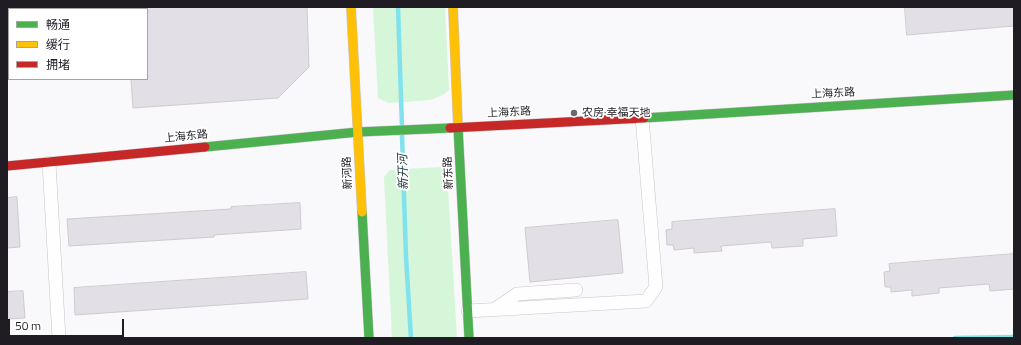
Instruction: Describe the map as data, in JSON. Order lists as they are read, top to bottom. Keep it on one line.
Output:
{"streets":{"street":["上海东路","新河路","新东路"]},"crossings":[["上海东路","新河路"],["上海东路","新东路"]],"water":["新开河"],"places":["农房·幸福天地"],"legend":["畅通","缓行","拥堵"],"scale_bar":"50 m"}
